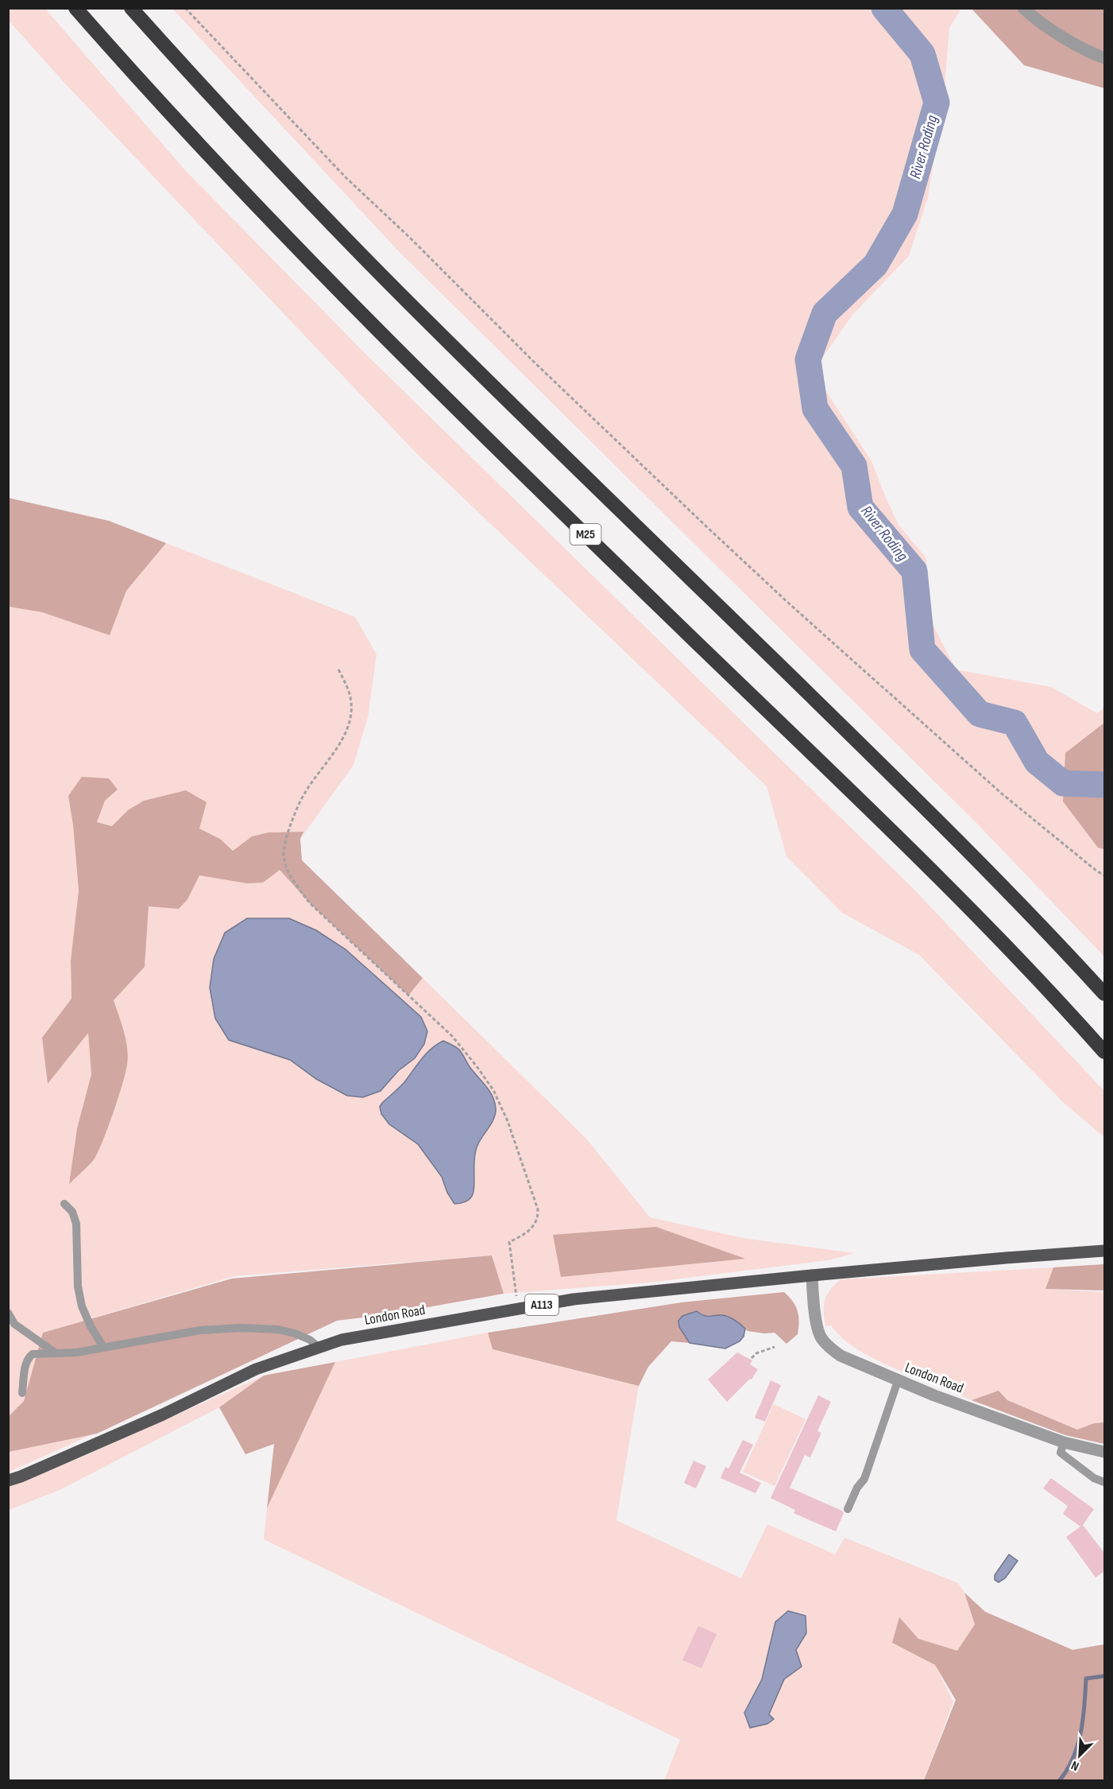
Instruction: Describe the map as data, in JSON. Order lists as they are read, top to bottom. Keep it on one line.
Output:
{"streets":{"highway":["M25"],"main road":["A113","London Road"]},"water":["River Roding"],"north":"bottom left"}
